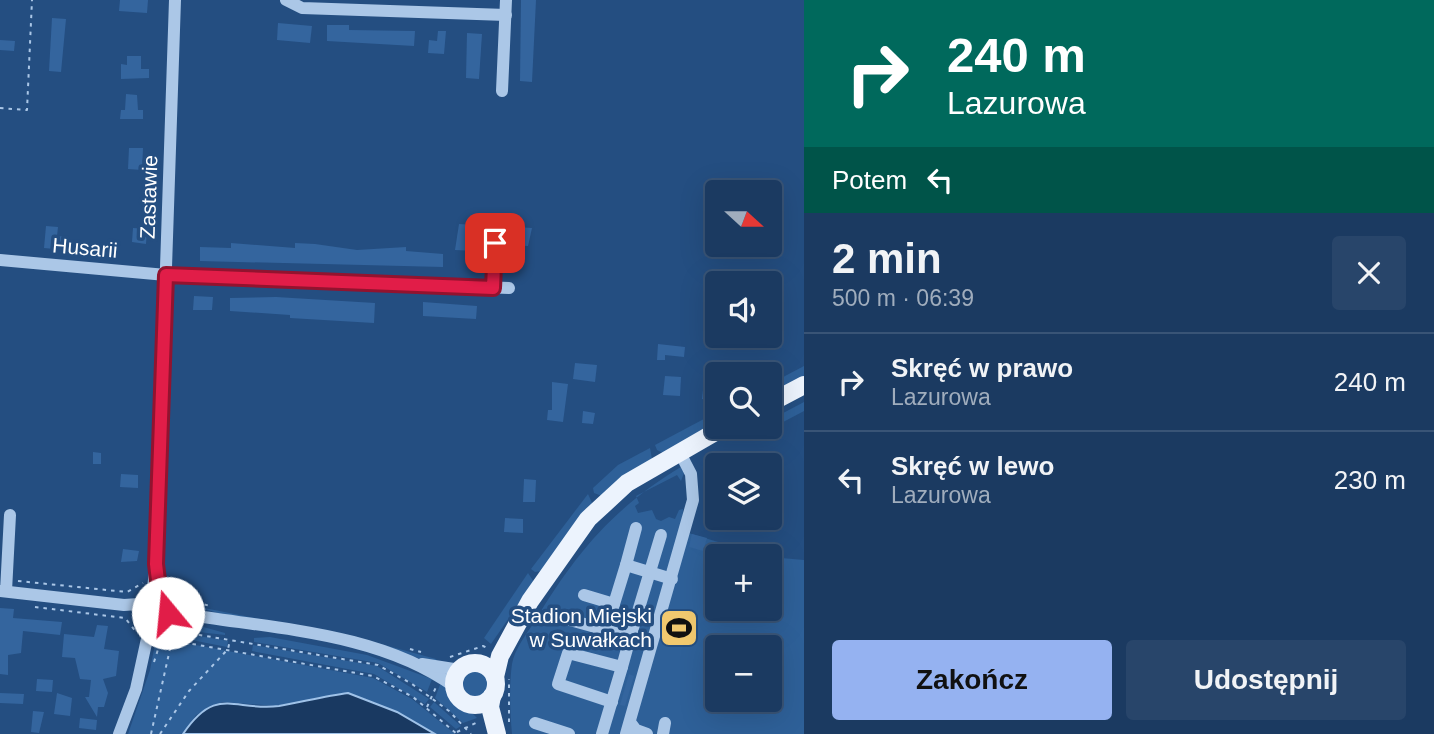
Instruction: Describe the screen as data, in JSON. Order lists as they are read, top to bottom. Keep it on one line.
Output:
{"streets":{"street":["Zastawie","Husarii"]},"crossings":[["Zastawie","Husarii"]],"places":{"sports":["Stadion Miejski w Suwałkach"]},"north":"right","page":{"turn":["240 m","Lazurowa"],"then":"Potem","map_buttons":["+","−"],"heading":["2 min","500 m · 06:39"],"list":[{"name":"Skręć w prawo","note":"Lazurowa","value":"240 m"},{"name":"Skręć w lewo","note":"Lazurowa","value":"230 m"}],"buttons":["Zakończ","Udostępnij"]}}
